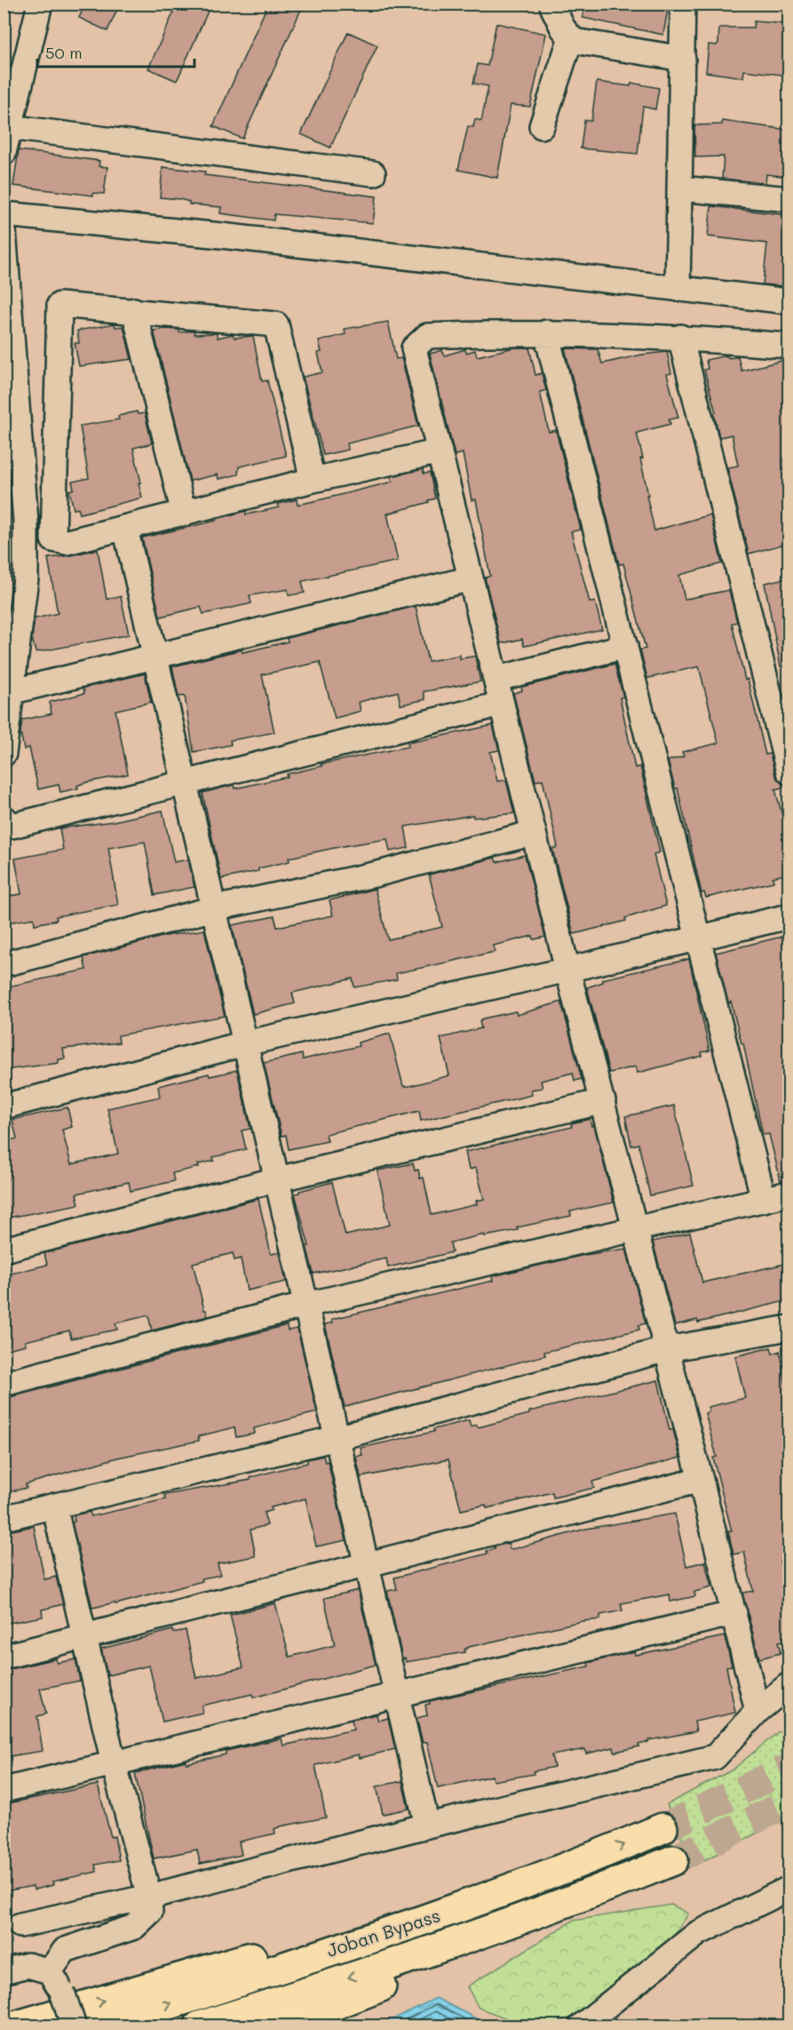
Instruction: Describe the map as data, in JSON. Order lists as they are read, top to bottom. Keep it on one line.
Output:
{"streets":{"highway":["Joban Bypass"]},"scale_bar":"50 m"}
